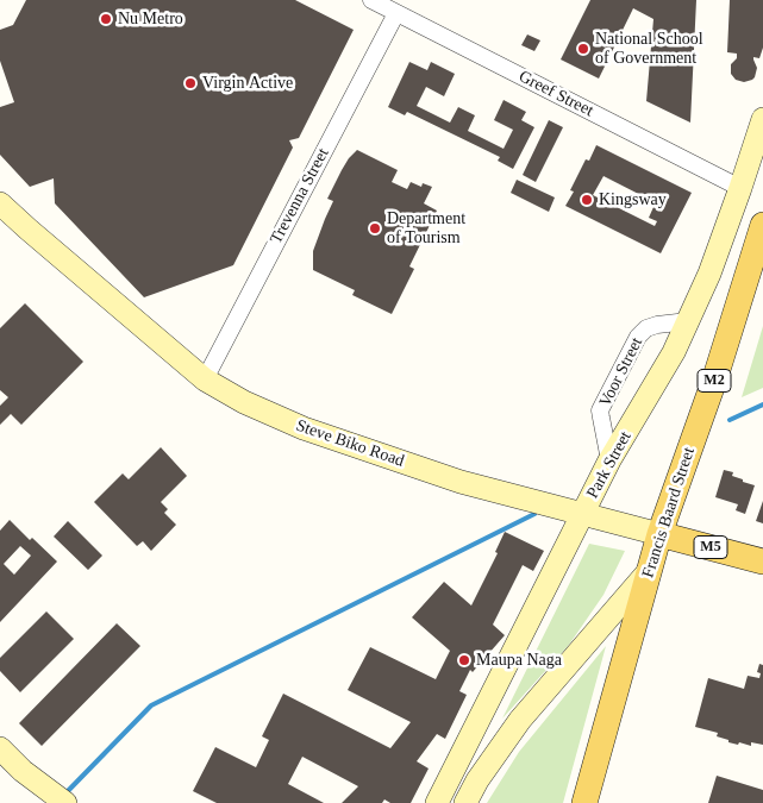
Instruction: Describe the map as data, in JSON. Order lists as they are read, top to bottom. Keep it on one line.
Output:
{"streets":{"main road":["M2","Steve Biko Road","Francis Baard Street","M5"],"street":["Greef Street","Trevenna Street","Voor Street","Park Street"]},"crossings":[["Greef Street","Trevenna Street"],["Greef Street","Park Street"],["Trevenna Street","Steve Biko Road"],["Voor Street","Park Street"],["Steve Biko Road","Park Street"],["Steve Biko Road","Francis Baard Street"]],"places":["Nu Metro","National School of Government","Virgin Active","Kingsway","Department of Tourism","Maupa Naga"]}
